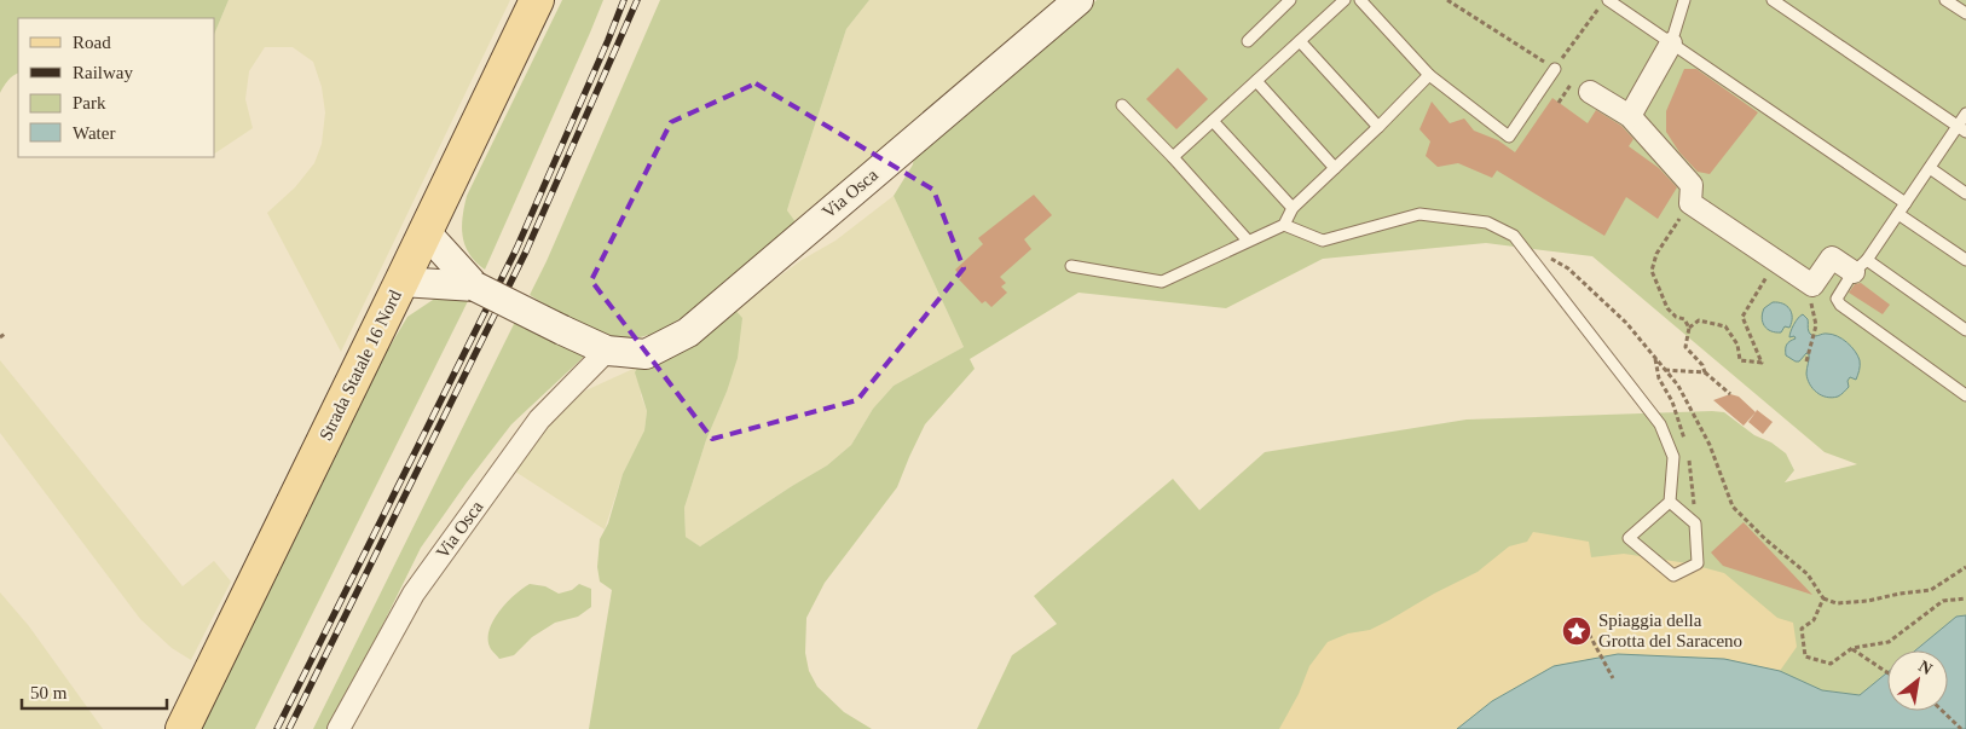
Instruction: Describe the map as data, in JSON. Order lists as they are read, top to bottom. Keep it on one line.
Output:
{"streets":{"main road":["Strada Statale 16 Nord"],"street":["Via Osca"]},"places":{"place":["Spiaggia della Grotta del Saraceno"]},"legend":["Road","Railway","Park","Water"],"scale_bar":"50 m","north":"top right"}
